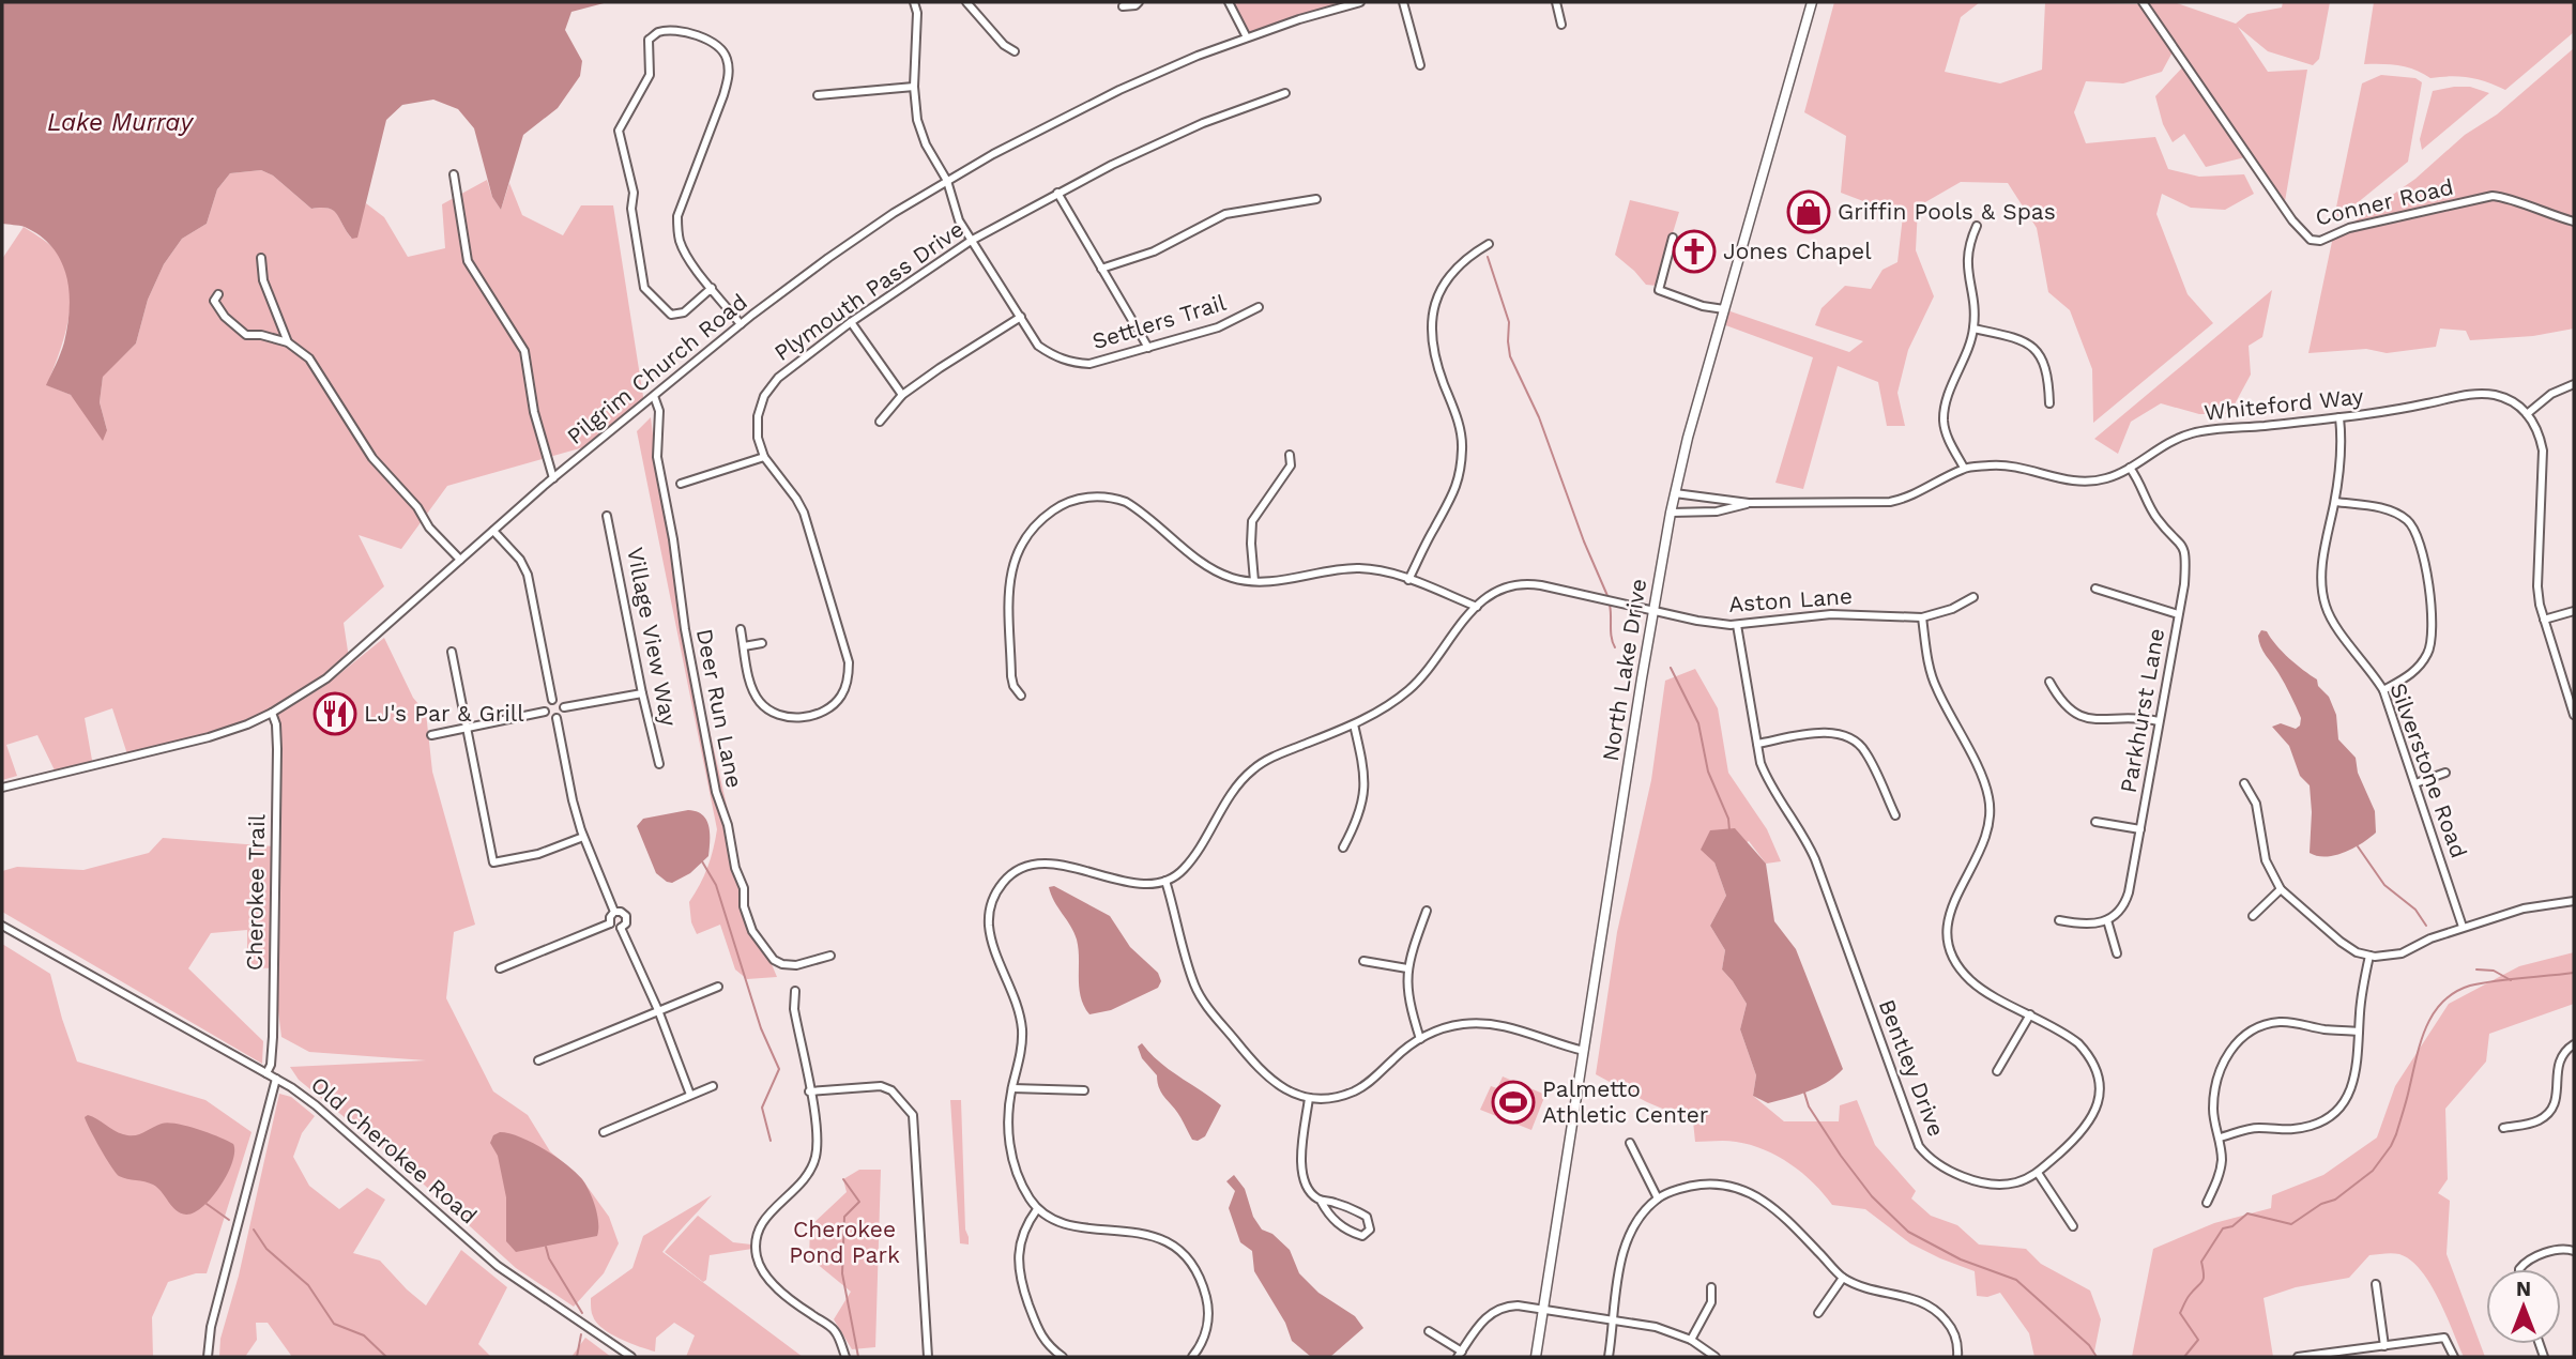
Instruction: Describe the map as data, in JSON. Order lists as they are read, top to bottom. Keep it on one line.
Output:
{"streets":{"main road":["North Lake Drive"],"street":["Conner Road","Plymouth Pass Drive","Settlers Trail","Pilgrim Church Road","Whiteford Way","Aston Lane","Village View Way","Deer Run Lane","Parkhurst Lane","Silverstone Road","Cherokee Trail","Bentley Drive","Old Cherokee Road"]},"crossings":[["Plymouth Pass Drive","Settlers Trail"],["Settlers Trail","Pilgrim Church Road"],["Pilgrim Church Road","Deer Run Lane"],["Pilgrim Church Road","Cherokee Trail"],["Whiteford Way","North Lake Drive"],["Whiteford Way","Parkhurst Lane"],["Whiteford Way","Silverstone Road"],["Aston Lane","North Lake Drive"],["Aston Lane","Bentley Drive"],["Cherokee Trail","Old Cherokee Road"]],"water":["Lake Murray"],"parks":["Cherokee Pond Park"],"places":{"shop":["Griffin Pools & Spas"],"church":["Jones Chapel"],"restaurant":["LJ's Par & Grill"],"sports":["Palmetto Athletic Center"]},"north":"top"}
